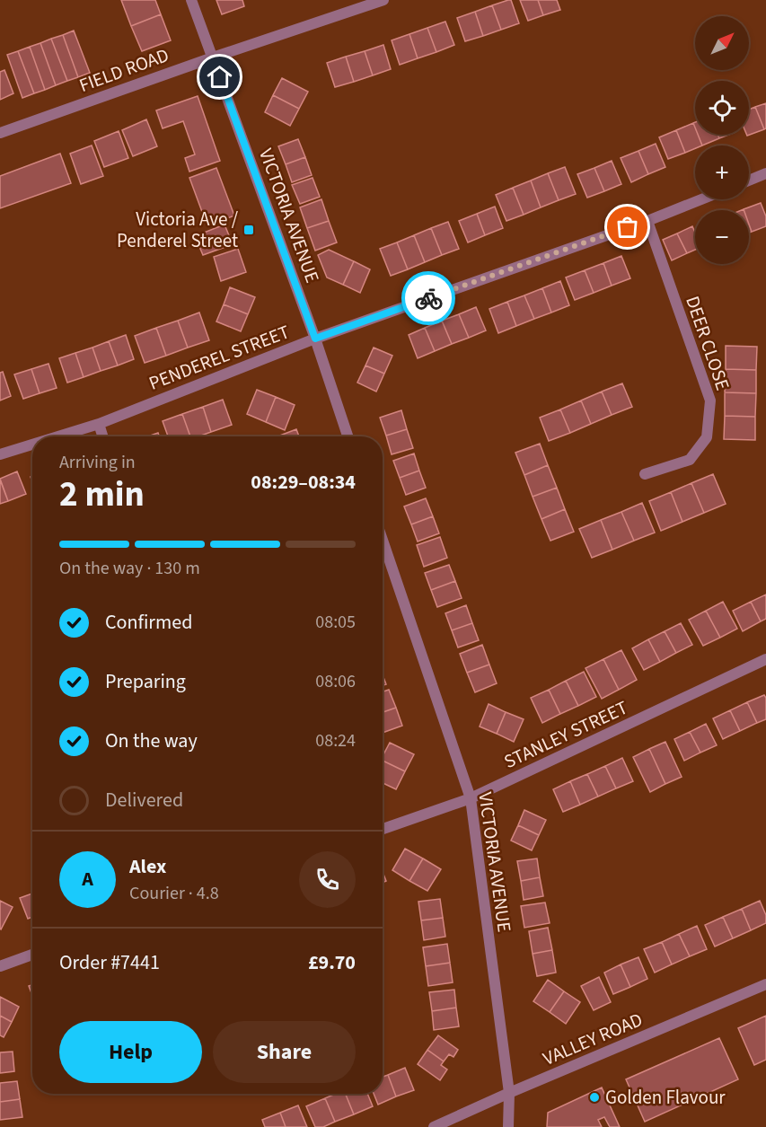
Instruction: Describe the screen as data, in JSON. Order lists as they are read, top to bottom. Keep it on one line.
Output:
{"streets":{"street":["FIELD ROAD","VICTORIA AVENUE","DEER CLOSE","PENDEREL STREET","STANLEY STREET","VALLEY ROAD"]},"crossings":[["FIELD ROAD","VICTORIA AVENUE"],["VICTORIA AVENUE","PENDEREL STREET"],["VICTORIA AVENUE","STANLEY STREET"],["VICTORIA AVENUE","VALLEY ROAD"],["DEER CLOSE","PENDEREL STREET"]],"places":{"transit":["Victoria Ave / Penderel Street"],"other":["Golden Flavour"]},"north":"top right","page":{"map_buttons":["+","−"],"heading":["2 min","Arriving in","08:29–08:34"],"panel":["Alex","Courier · 4.8","Order #7441","£9.70"],"bar":"On the way · 130 m","list":[["Confirmed","08:05"],["Preparing","08:06"],["On the way","08:24"],"Delivered"],"round":"A","buttons":["Help","Share"]}}
